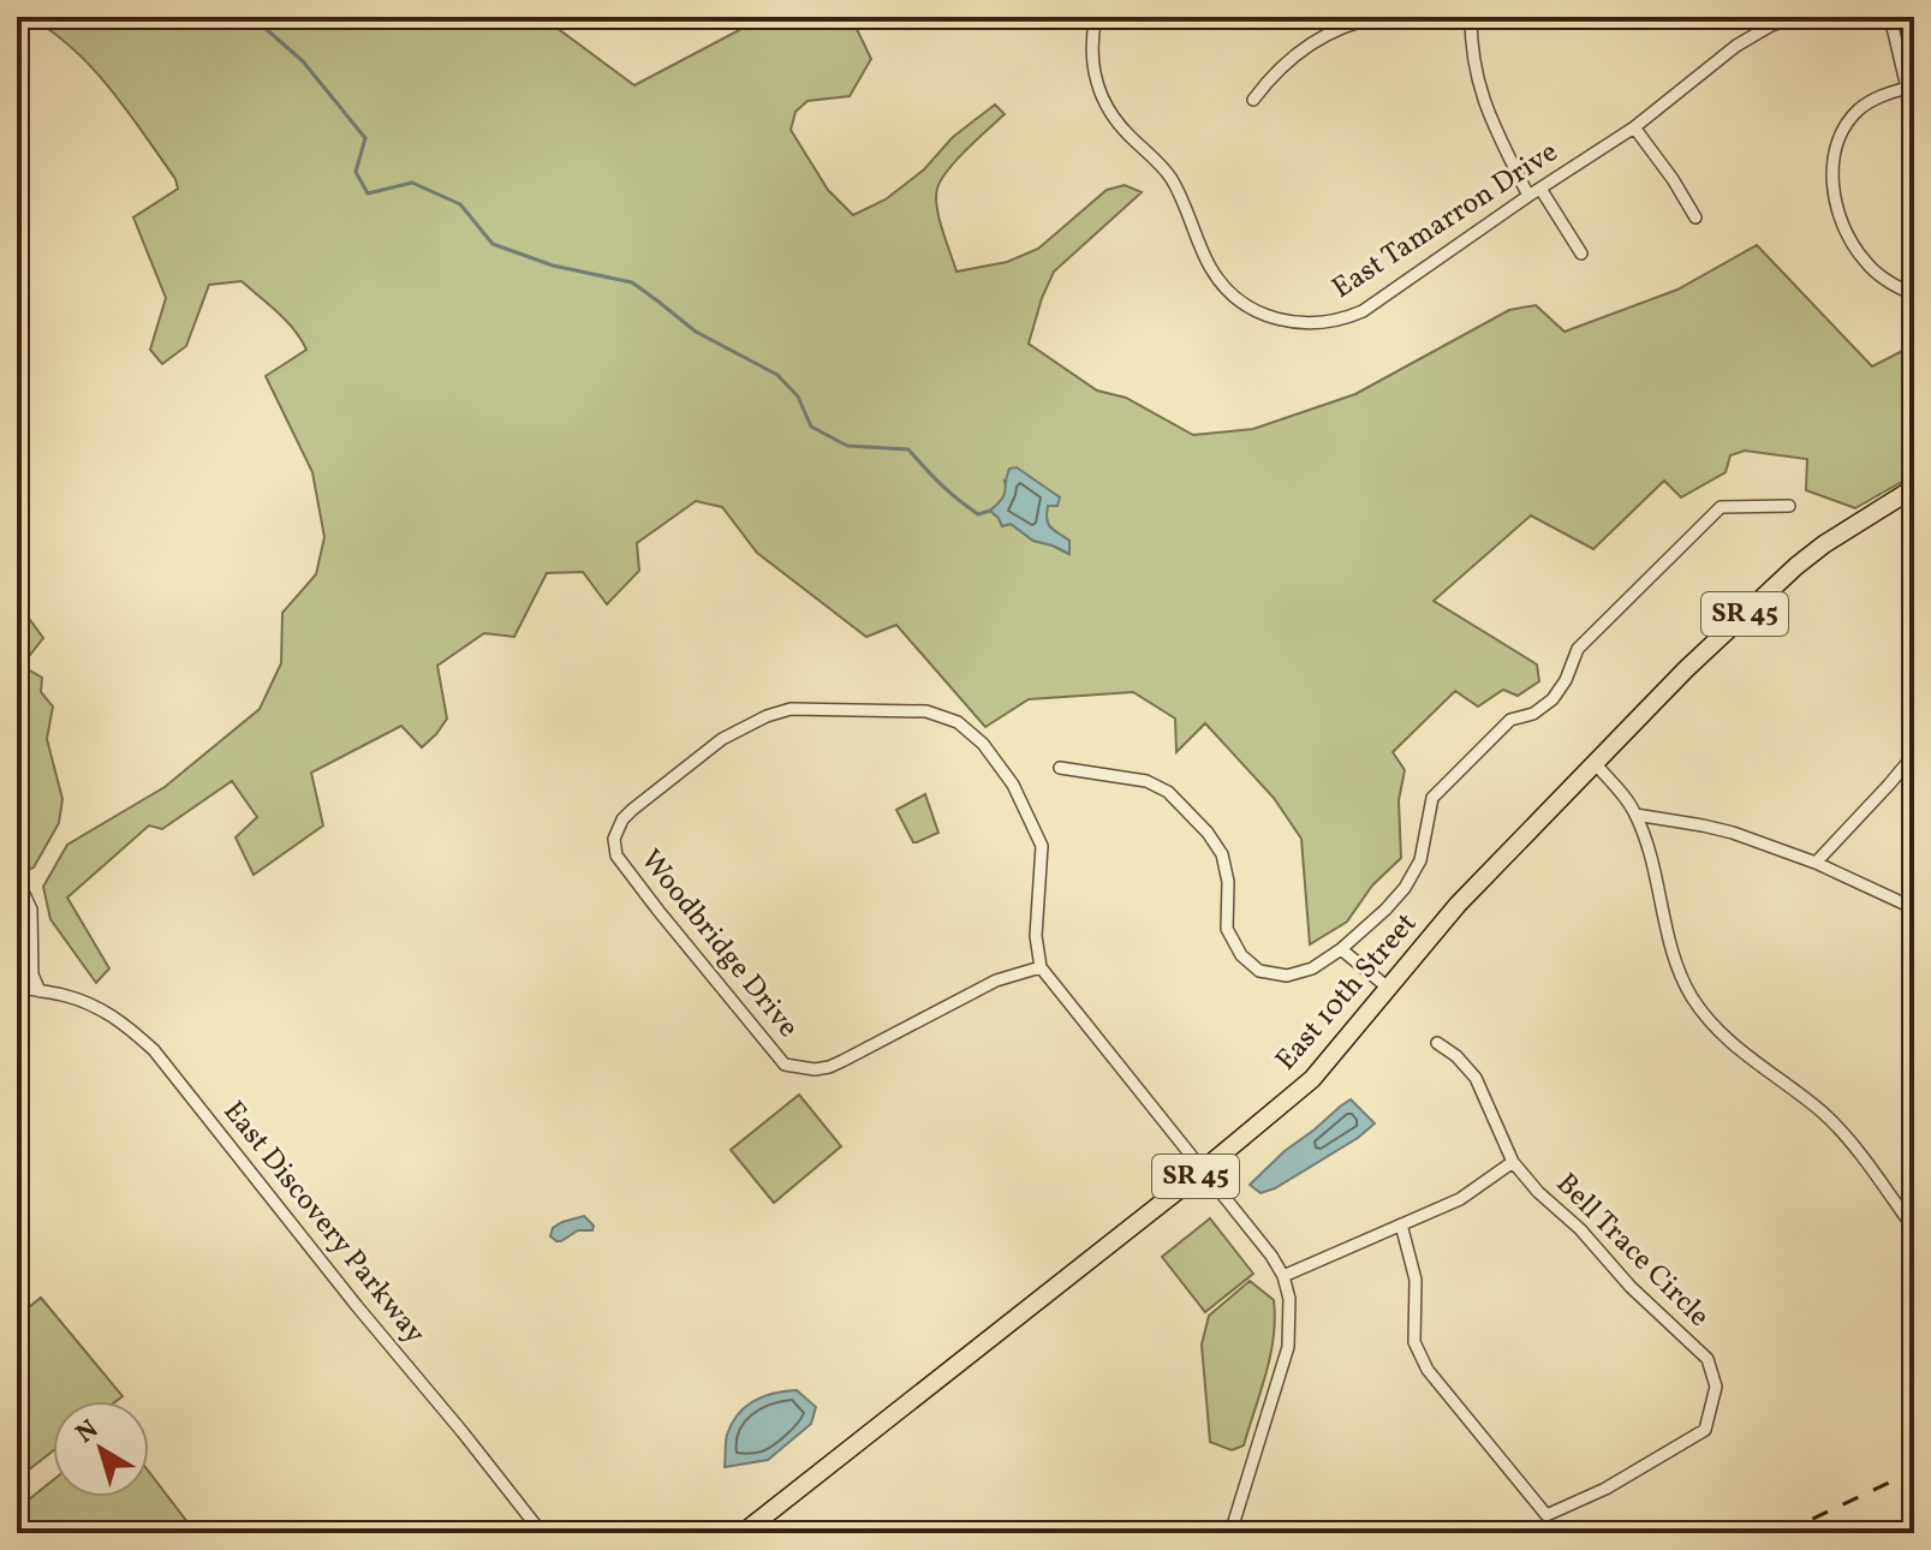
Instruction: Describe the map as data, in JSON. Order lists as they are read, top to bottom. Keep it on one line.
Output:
{"streets":{"main road":["SR 45","East 10th Street"],"street":["East Tamarron Drive","Woodbridge Drive","East Discovery Parkway","Bell Trace Circle"]},"north":"top left"}
